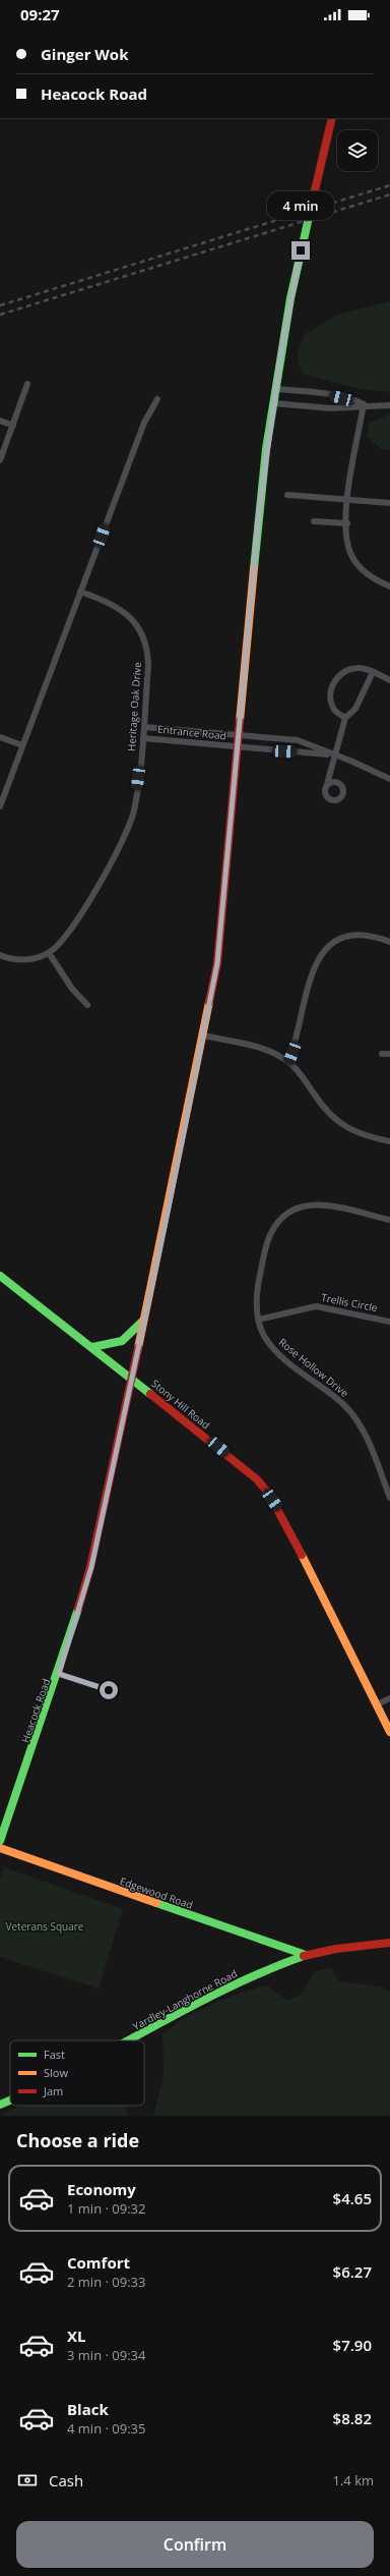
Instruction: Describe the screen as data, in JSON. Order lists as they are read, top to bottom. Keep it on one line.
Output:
{"streets":{"main road":["Stony Hill Road","Heacock Road","Edgewood Road","Yardley-Langhorne Road"],"street":["Heritage Oak Drive","Entrance Road","Trellis Circle","Rose Hollow Drive"]},"crossings":[["Heritage Oak Drive","Entrance Road"],["Entrance Road","Heacock Road"],["Trellis Circle","Rose Hollow Drive"],["Stony Hill Road","Heacock Road"],["Edgewood Road","Yardley-Langhorne Road"]],"parks":["Veterans Square"],"legend":["Fast","Slow","Jam"],"page":{"status":"09:27","banner":["Ginger Wok","Heacock Road"],"bubble":"4 min","heading":"Choose a ride","list":[{"name":"Economy","note":"1 min · 09:32","value":"$4.65"},{"name":"Comfort","note":"2 min · 09:33","value":"$6.27"},{"name":"XL","note":"3 min · 09:34","value":"$7.90"},{"name":"Black","note":"4 min · 09:35","value":"$8.82"}],"pay":["Cash","1.4 km"],"buttons":"Confirm"}}
